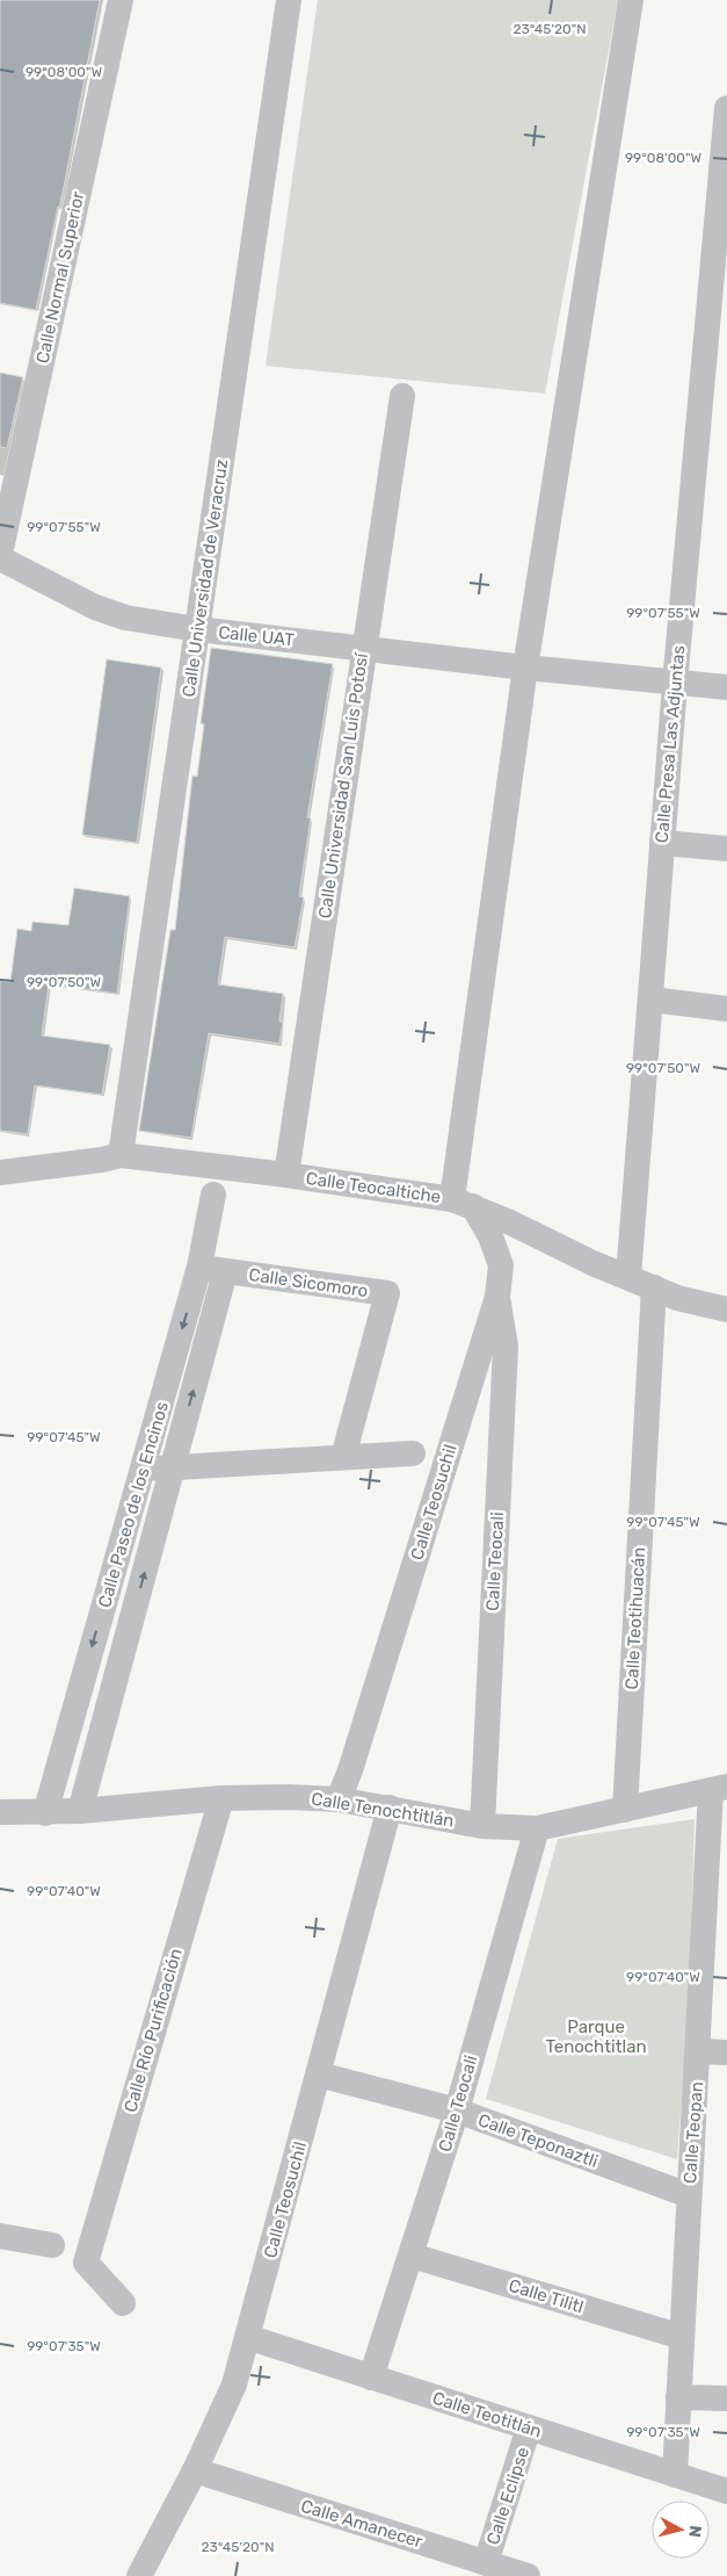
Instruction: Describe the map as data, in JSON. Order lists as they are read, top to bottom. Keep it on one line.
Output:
{"streets":{"street":["Calle Normal Superior","Calle Universidad de Veracruz","Calle UAT","Calle Presa Las Adjuntas","Calle Universidad San Luis Potosí","Calle Teocaltiche","Calle Sicomoro","Calle Teosuchil","Calle Paseo de los Encinos","Calle Teocali","Calle Teotihuacán","Calle Tenochtitlán","Calle Río Purificación","Calle Teopan","Calle Teponaztli","Calle Tilitl","Calle Teotitlán","Calle Eclipse","Calle Amanecer"]},"crossings":[["Calle Normal Superior","Calle UAT"],["Calle Universidad de Veracruz","Calle UAT"],["Calle Universidad de Veracruz","Calle Teocaltiche"],["Calle UAT","Calle Presa Las Adjuntas"],["Calle UAT","Calle Universidad San Luis Potosí"],["Calle Presa Las Adjuntas","Calle Teocaltiche"],["Calle Universidad San Luis Potosí","Calle Teocaltiche"],["Calle Teocaltiche","Calle Teosuchil"],["Calle Teocaltiche","Calle Teotihuacán"],["Calle Sicomoro","Calle Paseo de los Encinos"],["Calle Teosuchil","Calle Teocali"],["Calle Teosuchil","Calle Tenochtitlán"],["Calle Teosuchil","Calle Teponaztli"],["Calle Teosuchil","Calle Teotitlán"],["Calle Teosuchil","Calle Amanecer"],["Calle Paseo de los Encinos","Calle Tenochtitlán"],["Calle Teocali","Calle Tenochtitlán"],["Calle Teocali","Calle Teponaztli"],["Calle Teocali","Calle Tilitl"],["Calle Teocali","Calle Teotitlán"],["Calle Teotihuacán","Calle Tenochtitlán"],["Calle Tenochtitlán","Calle Río Purificación"],["Calle Tenochtitlán","Calle Teopan"],["Calle Teopan","Calle Teponaztli"],["Calle Teopan","Calle Tilitl"],["Calle Teopan","Calle Teotitlán"],["Calle Teotitlán","Calle Eclipse"],["Calle Eclipse","Calle Amanecer"]],"parks":["Parque Tenochtitlan"],"north":"right","coordinates":["23°45'20\"N","99°08'00\"W","99°07'55\"W","99°07'50\"W","99°07'45\"W","99°07'40\"W","99°07'35\"W"]}
